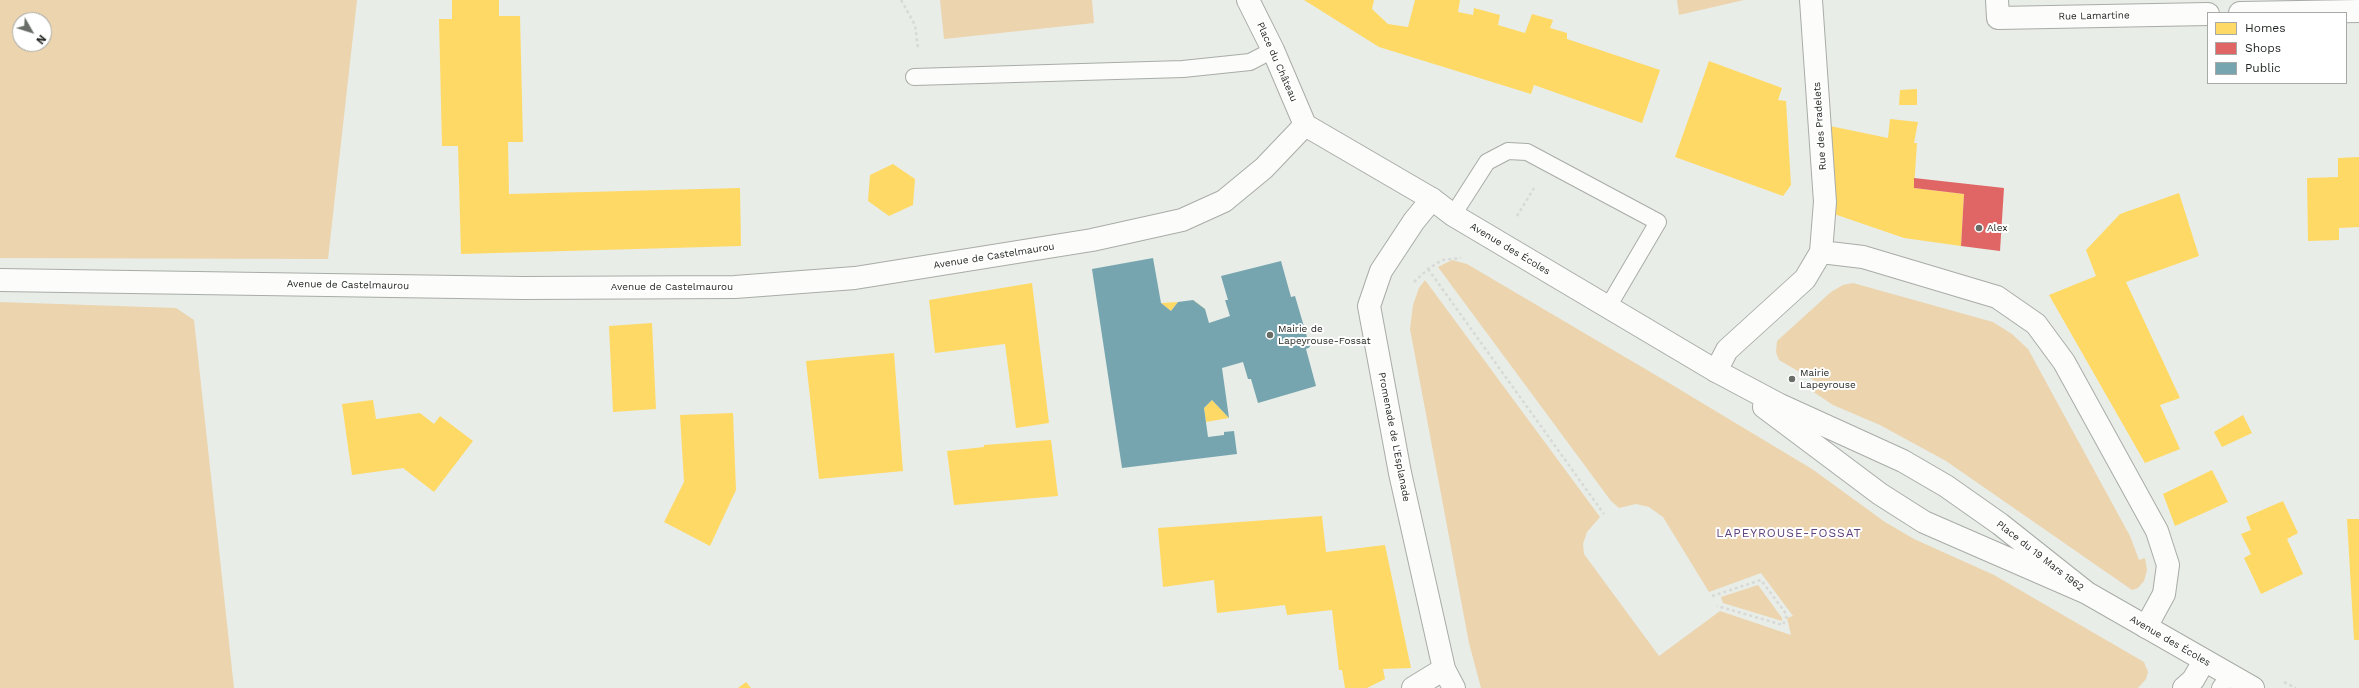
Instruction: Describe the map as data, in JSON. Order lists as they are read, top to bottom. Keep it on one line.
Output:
{"streets":{"street":["Rue Lamartine","Place du Château","Rue des Pradelets","Avenue des Écoles","Avenue de Castelmaurou","Promenade de L'Esplanade","Place du 19 Mars 1962"]},"crossings":[["Place du Château","Avenue des Écoles"],["Place du Château","Avenue de Castelmaurou"],["Avenue des Écoles","Avenue de Castelmaurou"],["Avenue des Écoles","Promenade de L'Esplanade"],["Avenue des Écoles","Place du 19 Mars 1962"]],"districts":["LAPEYROUSE-FOSSAT"],"places":["Alex","Mairie de Lapeyrouse-Fossat","Mairie Lapeyrouse"],"legend":["Homes","Shops","Public"],"north":"bottom right"}
